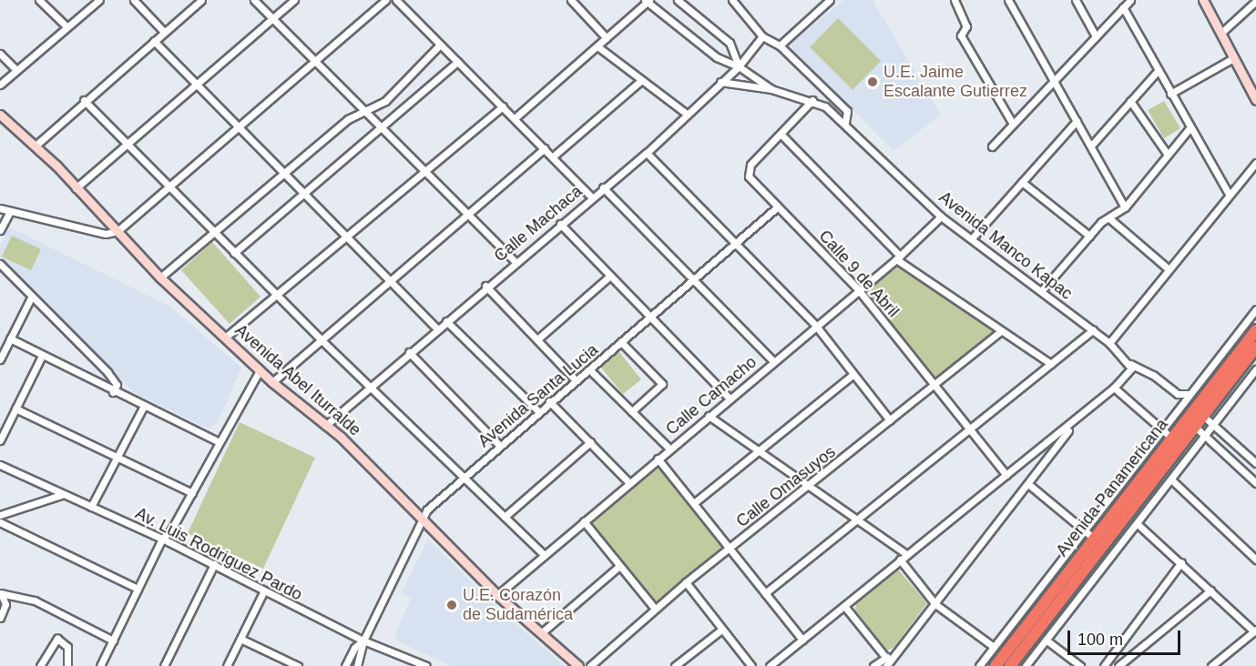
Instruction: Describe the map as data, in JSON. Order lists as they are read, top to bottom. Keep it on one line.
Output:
{"streets":{"highway":["Avenida Panamericana"],"street":["Calle Machaca","Avenida Manco Kapac","Calle 9 de Abril","Avenida Abel Iturralde","Avenida Santa Lucia","Calle Camacho","Calle Omasuyos","Av. Luis Rodriguez Pardo"]},"crossings":[["Calle Machaca","Avenida Manco Kapac"],["Calle Machaca","Avenida Abel Iturralde"],["Avenida Manco Kapac","Calle Camacho"],["Avenida Manco Kapac","Avenida Panamericana"],["Calle 9 de Abril","Avenida Santa Lucia"],["Calle 9 de Abril","Calle Camacho"],["Calle 9 de Abril","Calle Omasuyos"],["Avenida Abel Iturralde","Avenida Santa Lucia"],["Avenida Abel Iturralde","Calle Camacho"],["Avenida Santa Lucia","Av. Luis Rodriguez Pardo"]],"places":["U.E. Jaime Escalante Gutierrez","U.E. Corazón de Sudamérica"],"scale_bar":"100 m"}
